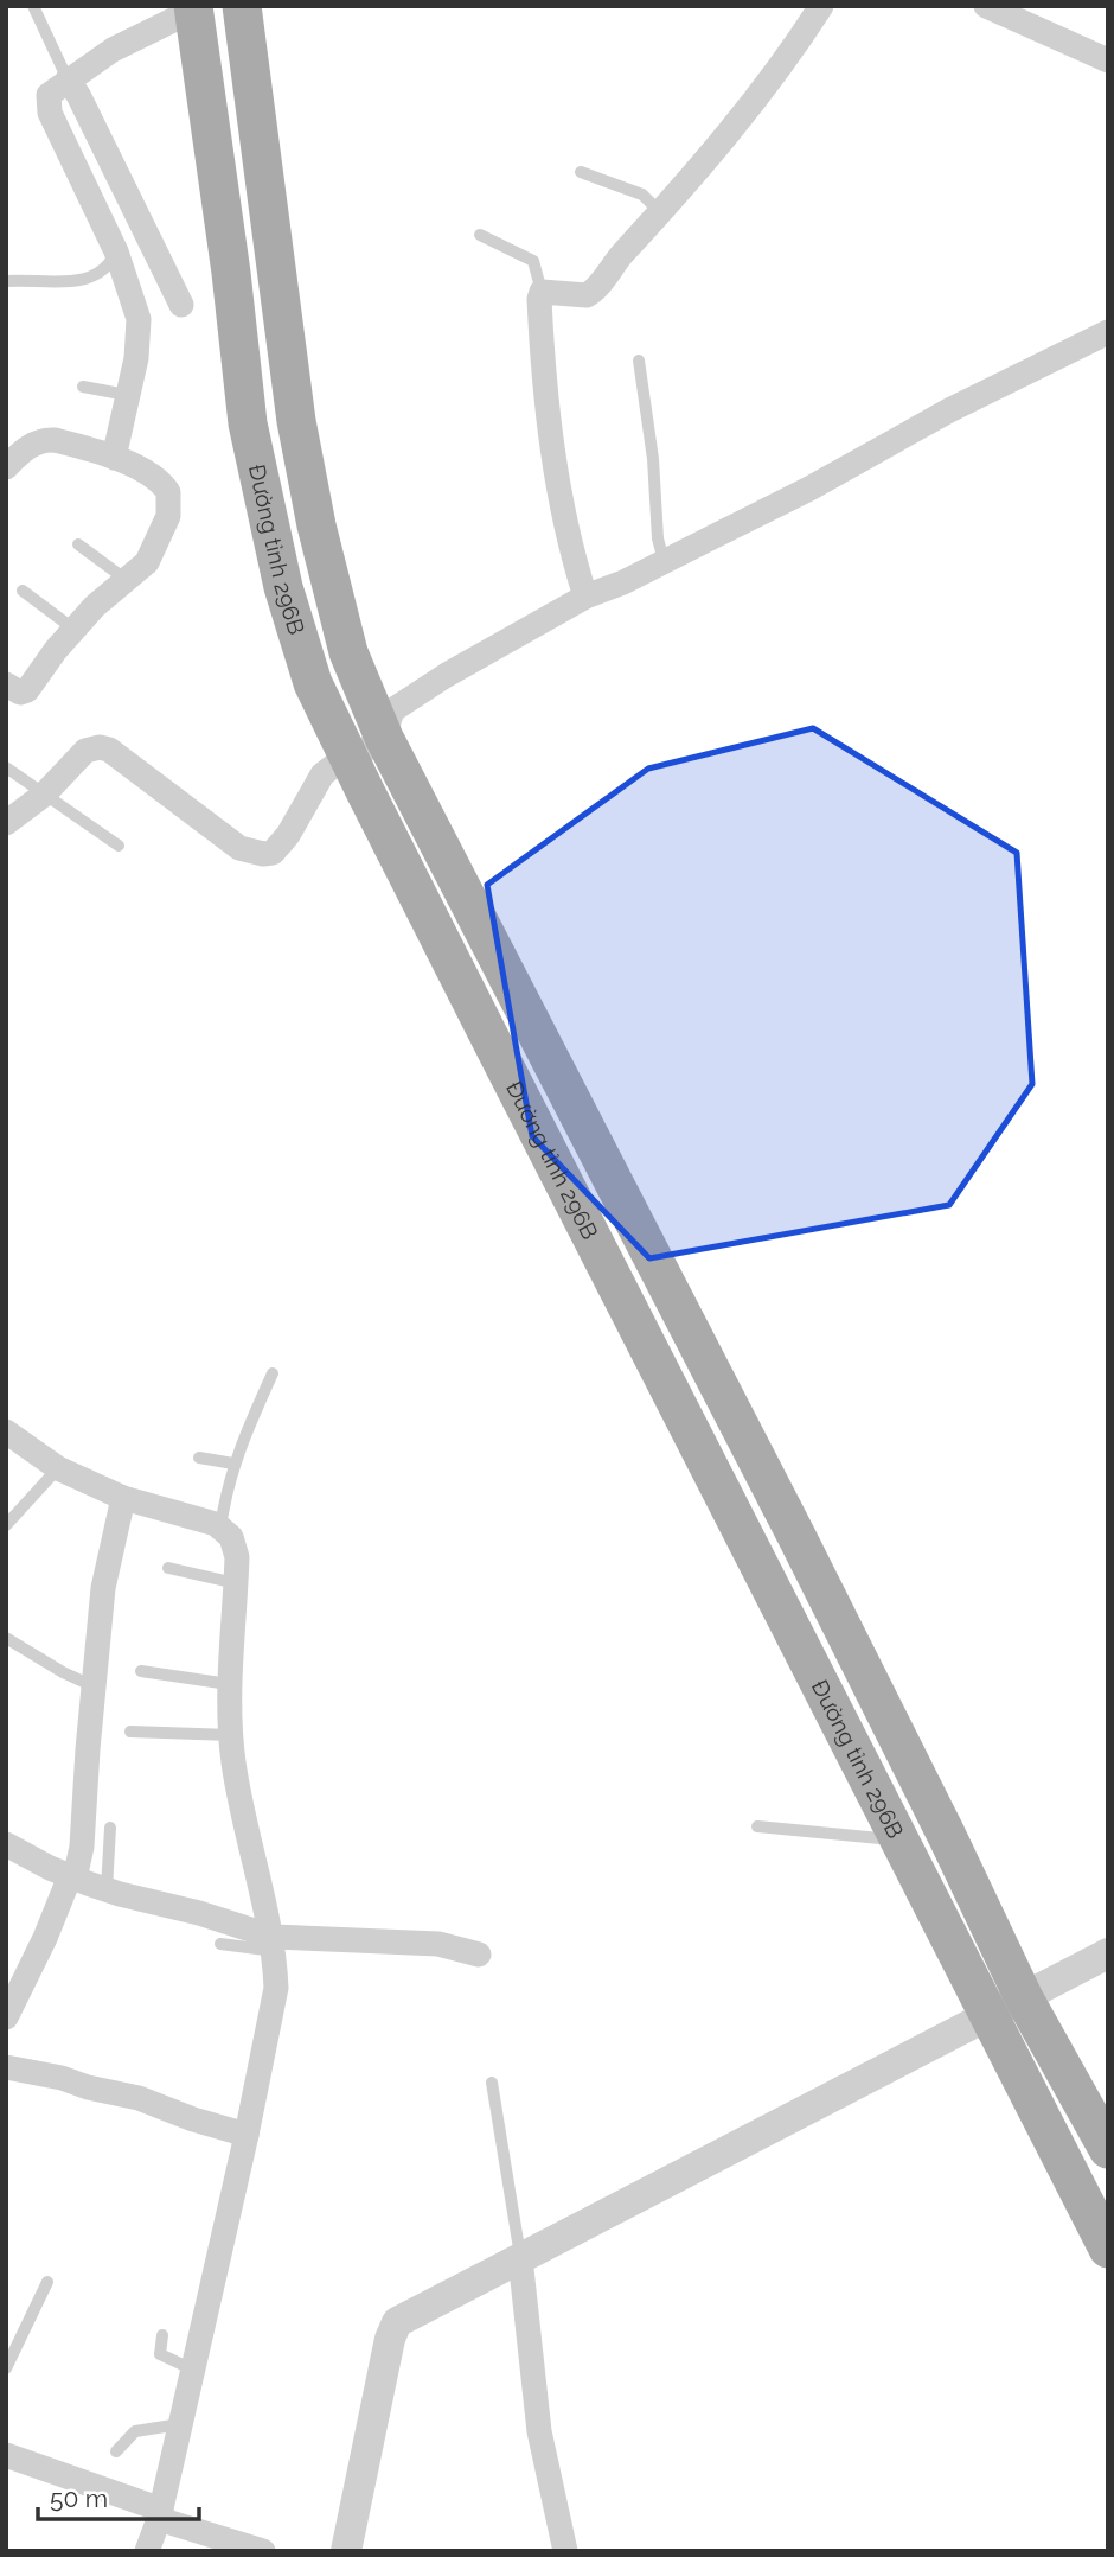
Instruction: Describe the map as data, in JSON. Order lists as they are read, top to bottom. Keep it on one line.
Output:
{"streets":{"main road":["Đường tỉnh 296B"]},"scale_bar":"50 m"}
